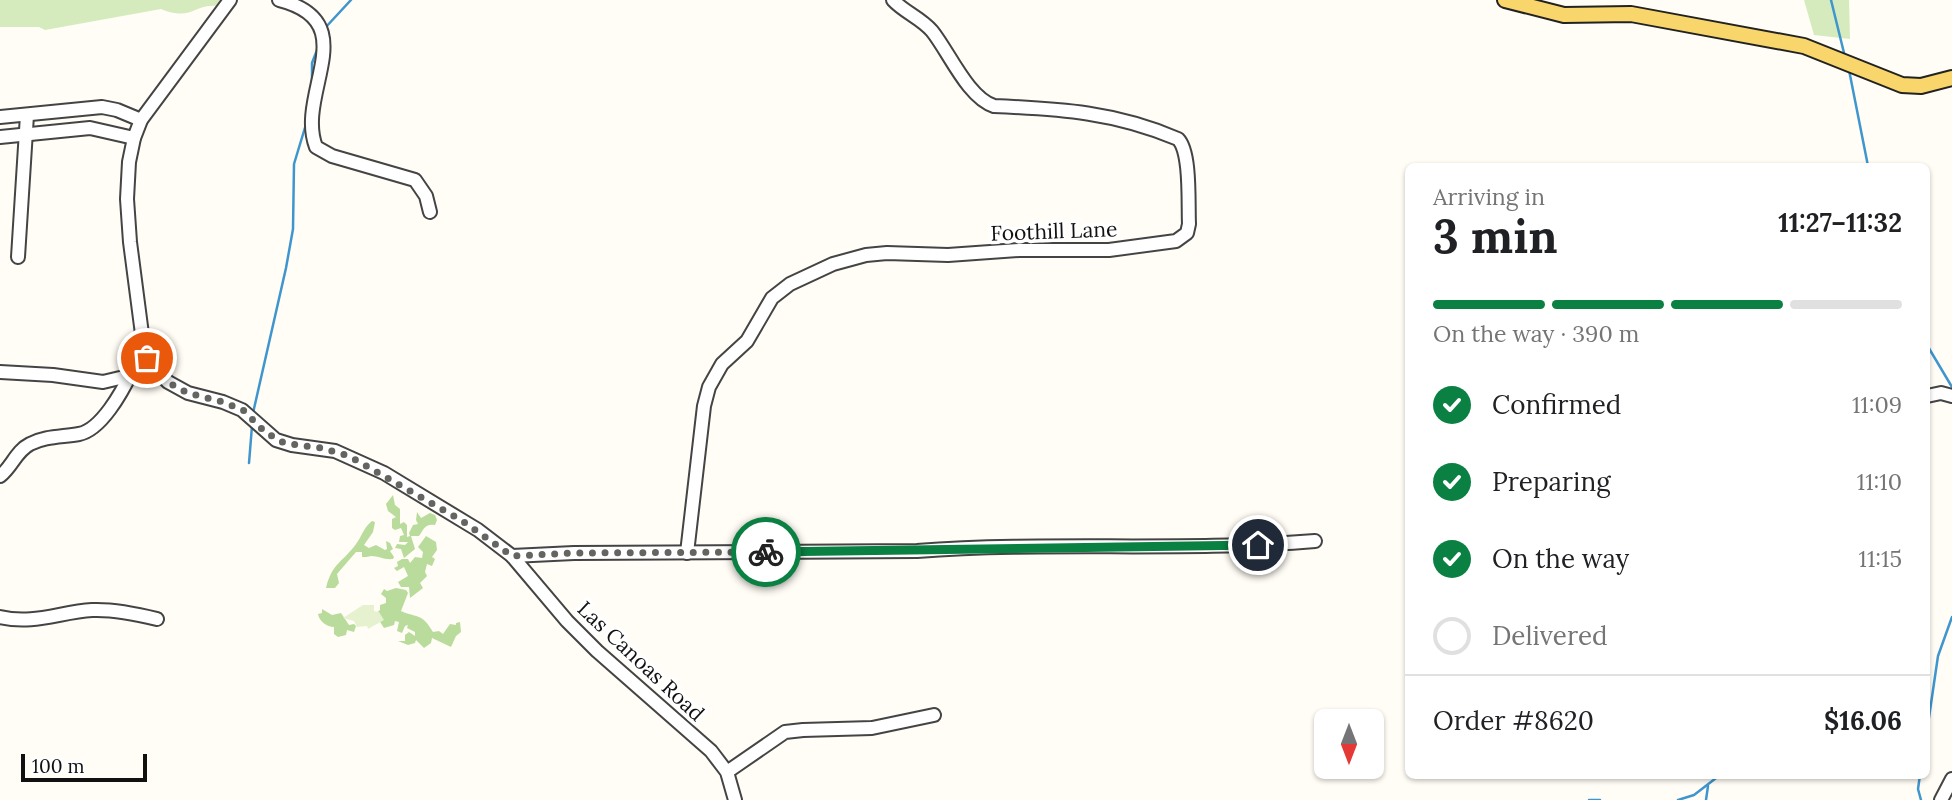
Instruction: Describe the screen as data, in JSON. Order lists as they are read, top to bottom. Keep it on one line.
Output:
{"streets":{"street":["Foothill Lane","Las Canoas Road"]},"scale_bar":"100 m","north":"bottom","page":{"heading":["3 min","Arriving in","11:27–11:32"],"panel":["Order #8620","$16.06"],"bar":"On the way · 390 m","list":[["Confirmed","11:09"],["Preparing","11:10"],["On the way","11:15"],"Delivered"],"scale":"100 m"}}
